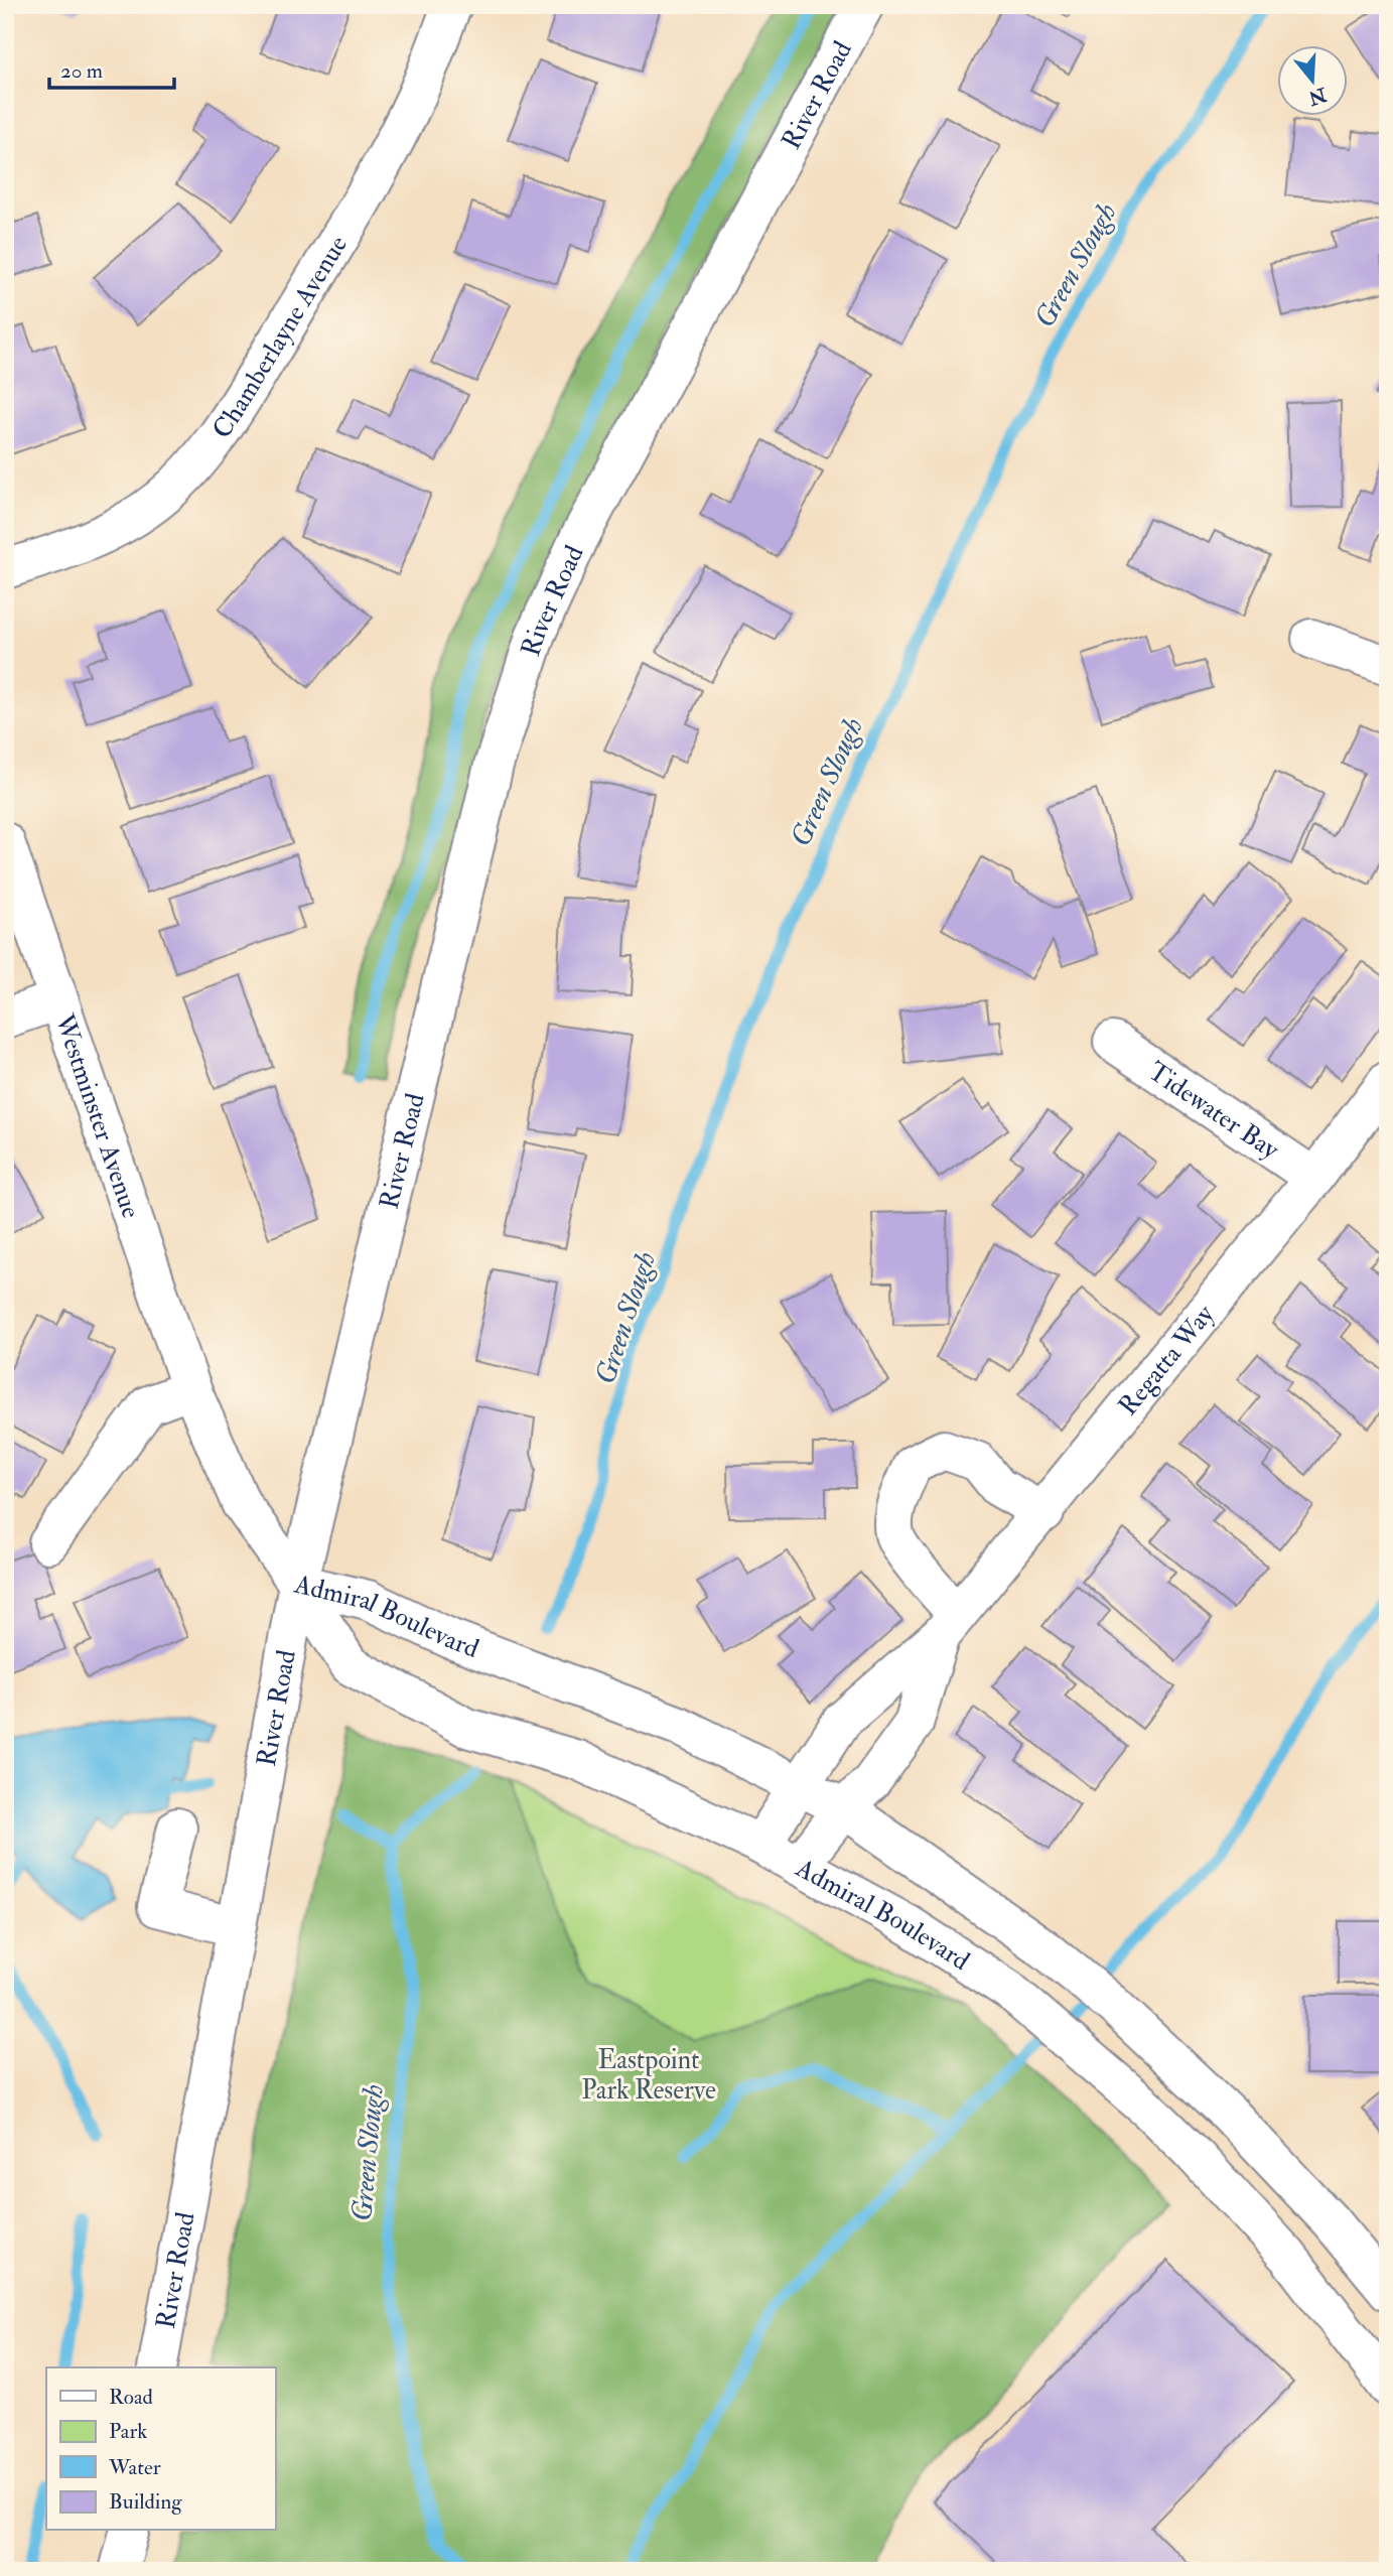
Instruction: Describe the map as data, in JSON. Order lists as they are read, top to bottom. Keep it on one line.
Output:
{"streets":{"street":["River Road","Chamberlayne Avenue","Tidewater Bay","Westminster Avenue","Regatta Way","Admiral Boulevard"]},"crossings":[["River Road","Westminster Avenue"],["River Road","Admiral Boulevard"],["Tidewater Bay","Regatta Way"],["Westminster Avenue","Admiral Boulevard"],["Regatta Way","Admiral Boulevard"]],"water":["Green Slough"],"parks":["Eastpoint Park Reserve"],"legend":["Road","Park","Water","Building"],"scale_bar":"20 m","north":"bottom"}
